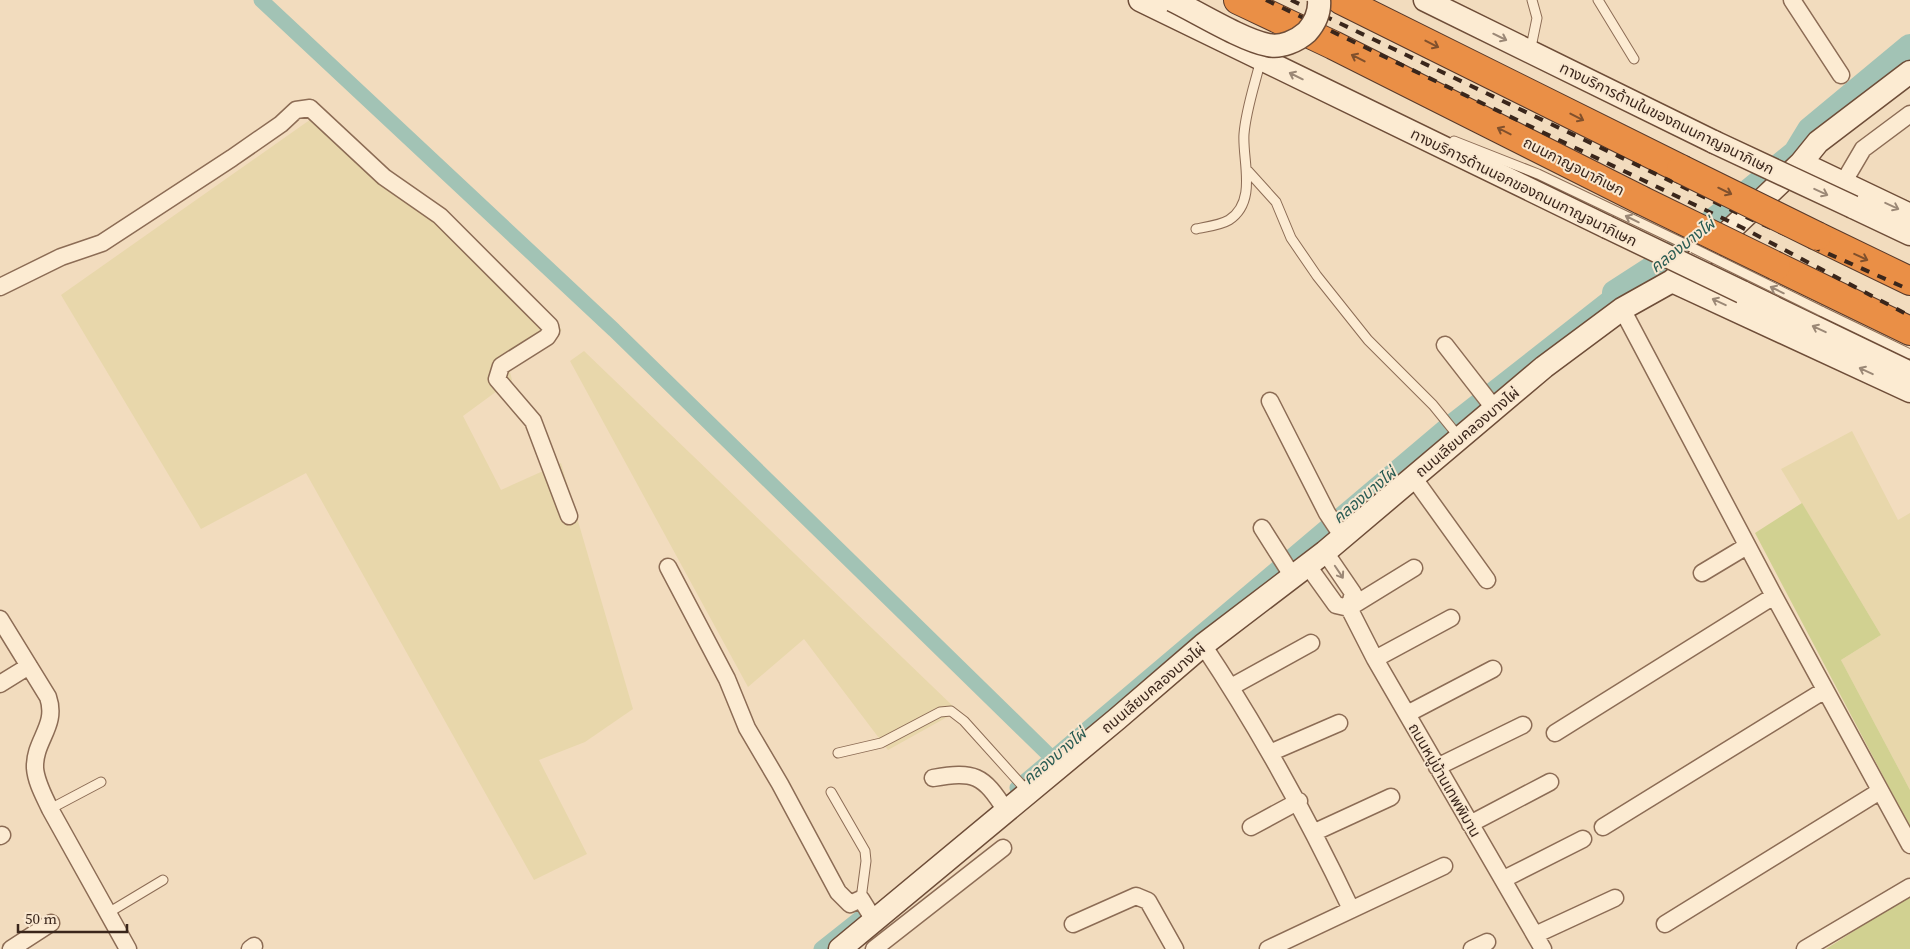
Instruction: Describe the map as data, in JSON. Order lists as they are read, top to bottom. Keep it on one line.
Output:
{"streets":{"highway":["ถนนกาญจนาภิเษก"],"main road":["ทางบริการด้านในของถนนกาญจนาภิเษก","ทางบริการด้านนอกของถนนกาญจนาภิเษก","ถนนเลียบคลองบางไผ่"],"street":["ถนนหมู่บ้านเทพพิมาน"]},"crossings":[["ถนนเลียบคลองบางไผ่","ถนนหมู่บ้านเทพพิมาน"]],"water":["คลองบางไผ่"],"scale_bar":"50 m"}
